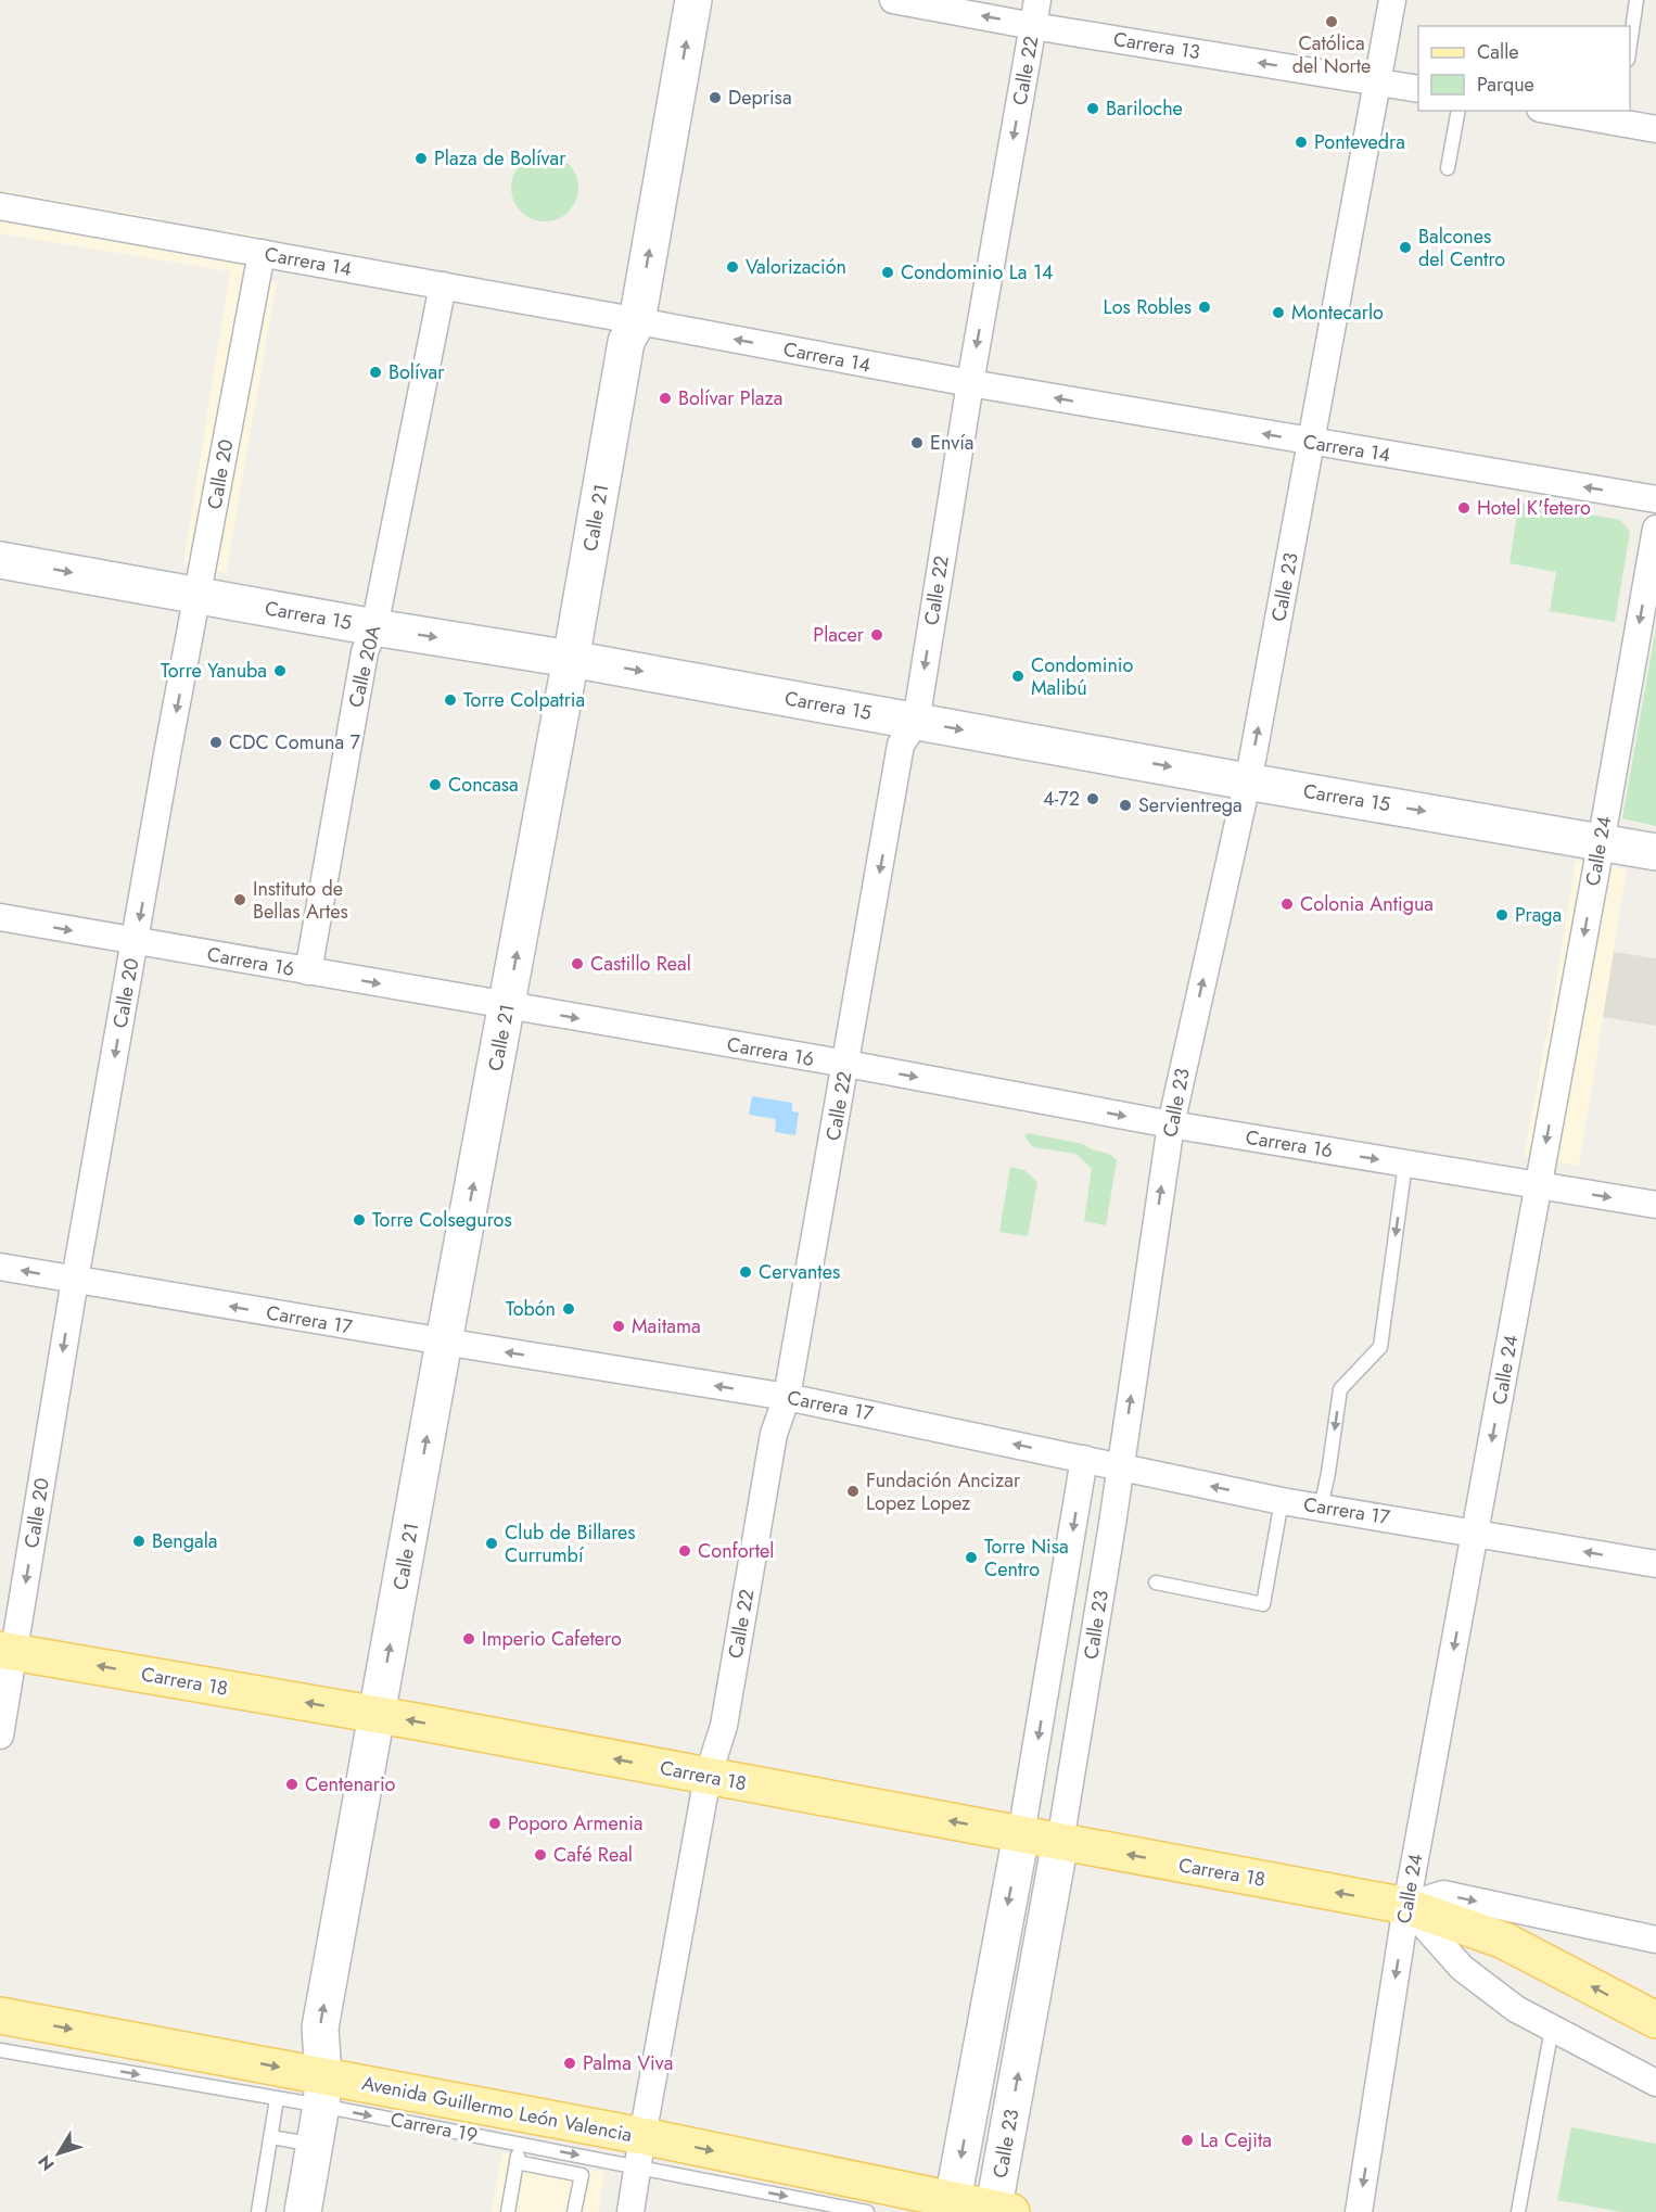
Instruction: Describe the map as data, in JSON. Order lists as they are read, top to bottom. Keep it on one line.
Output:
{"streets":{"main road":["Carrera 18","Avenida Guillermo León Valencia"],"street":["Carrera 13","Calle 22","Carrera 14","Calle 20","Calle 21","Calle 23","Carrera 15","Calle 20A","Calle 24","Carrera 16","Carrera 17"],"lane":["Carrera 19"]},"crossings":[["Carrera 13","Calle 22"],["Carrera 13","Calle 23"],["Calle 22","Carrera 14"],["Calle 22","Carrera 15"],["Calle 22","Carrera 16"],["Calle 22","Carrera 17"],["Calle 22","Carrera 18"],["Calle 22","Avenida Guillermo León Valencia"],["Calle 22","Carrera 19"],["Carrera 14","Calle 20"],["Carrera 14","Calle 21"],["Carrera 14","Calle 23"],["Carrera 14","Calle 20A"],["Calle 20","Carrera 15"],["Calle 20","Carrera 16"],["Calle 20","Carrera 17"],["Calle 20","Carrera 18"],["Calle 21","Carrera 15"],["Calle 21","Carrera 16"],["Calle 21","Carrera 17"],["Calle 21","Carrera 18"],["Calle 21","Avenida Guillermo León Valencia"],["Calle 21","Carrera 19"],["Calle 23","Carrera 15"],["Calle 23","Carrera 16"],["Calle 23","Carrera 17"],["Calle 23","Carrera 18"],["Calle 23","Avenida Guillermo León Valencia"],["Carrera 15","Calle 20A"],["Carrera 15","Calle 24"],["Calle 20A","Carrera 16"],["Calle 24","Carrera 16"],["Calle 24","Carrera 17"],["Calle 24","Carrera 18"],["Avenida Guillermo León Valencia","Carrera 19"]],"one_way":["Carrera 13","Calle 22","Carrera 14","Calle 20","Calle 21","Carrera 15","Calle 24","Carrera 16","Carrera 17","Avenida Guillermo León Valencia","Carrera 19"],"places":["Católica del Norte","Deprisa","Bariloche","Pontevedra","Plaza de Bolívar","Balcones del Centro","Valorización","Condominio La 14","Los Robles","Montecarlo","Bolívar","Bolívar Plaza","Envía","Hotel K'fetero","Placer","Torre Yanuba","Condominio Malibú","Torre Colpatria","CDC Comuna 7","Concasa","4-72","Servientrega","Instituto de Bellas Artes","Colonia Antigua","Praga","Castillo Real","Torre Colseguros","Cervantes","Tobón","Maitama","Fundación Ancizar Lopez Lopez","Bengala","Club de Billares Currumbí","Confortel","Torre Nisa Centro","Imperio Cafetero","Centenario","Poporo Armenia","Café Real","Palma Viva","La Cejita"],"legend":["Calle","Parque"],"north":"bottom left"}
